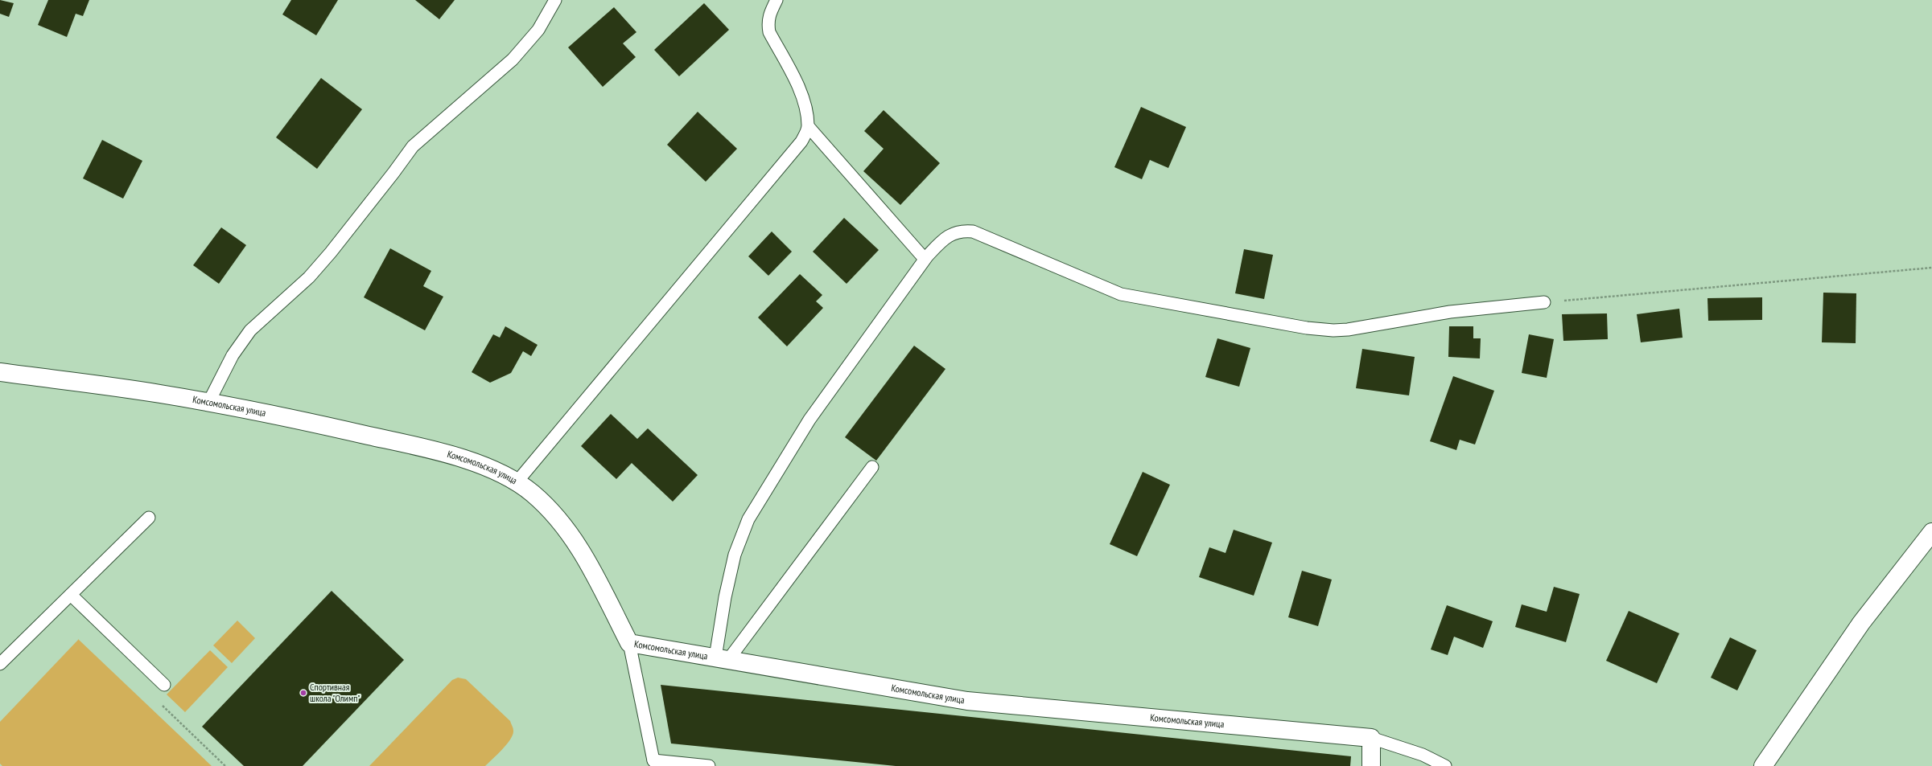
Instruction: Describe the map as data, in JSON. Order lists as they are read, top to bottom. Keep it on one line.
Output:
{"streets":{"street":["Комсомольская улица"]},"places":["Спортивная школа \"Олимп\""]}
